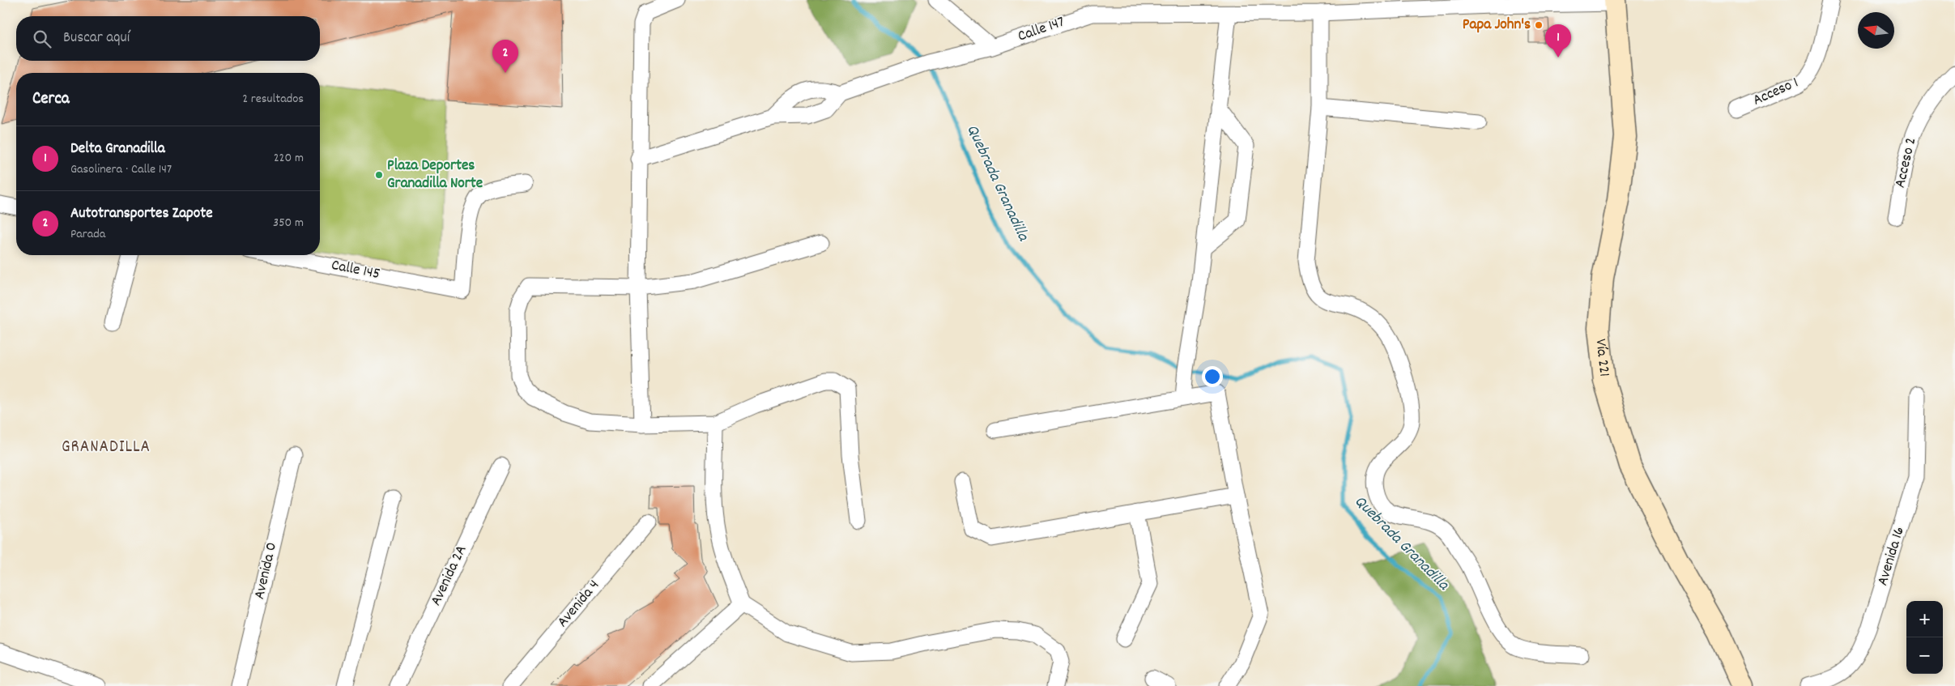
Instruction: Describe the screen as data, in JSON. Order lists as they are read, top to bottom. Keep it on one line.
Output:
{"streets":{"main road":["Vía 221"],"street":["Calle 147","Acceso 1","Acceso 2","Calle 145","Avenida 16","Avenida 0","Avenida 2A","Avenida 4"]},"crossings":[["Calle 147","Vía 221"]],"districts":["GRANADILLA"],"water":["Quebrada Granadilla"],"places":["Papa John's","Plaza Deportes Granadilla Norte"],"north":"left","page":{"search":"Buscar aquí","pins":["1","2"],"heading":["Cerca","2 resultados"],"list":[{"mark":"1","name":"Delta Granadilla","note":"Gasolinera · Calle 147","value":"220 m"},{"mark":"2","name":"Autotransportes Zapote","note":"Parada","value":"350 m"}],"map_buttons":["+","−"]}}
